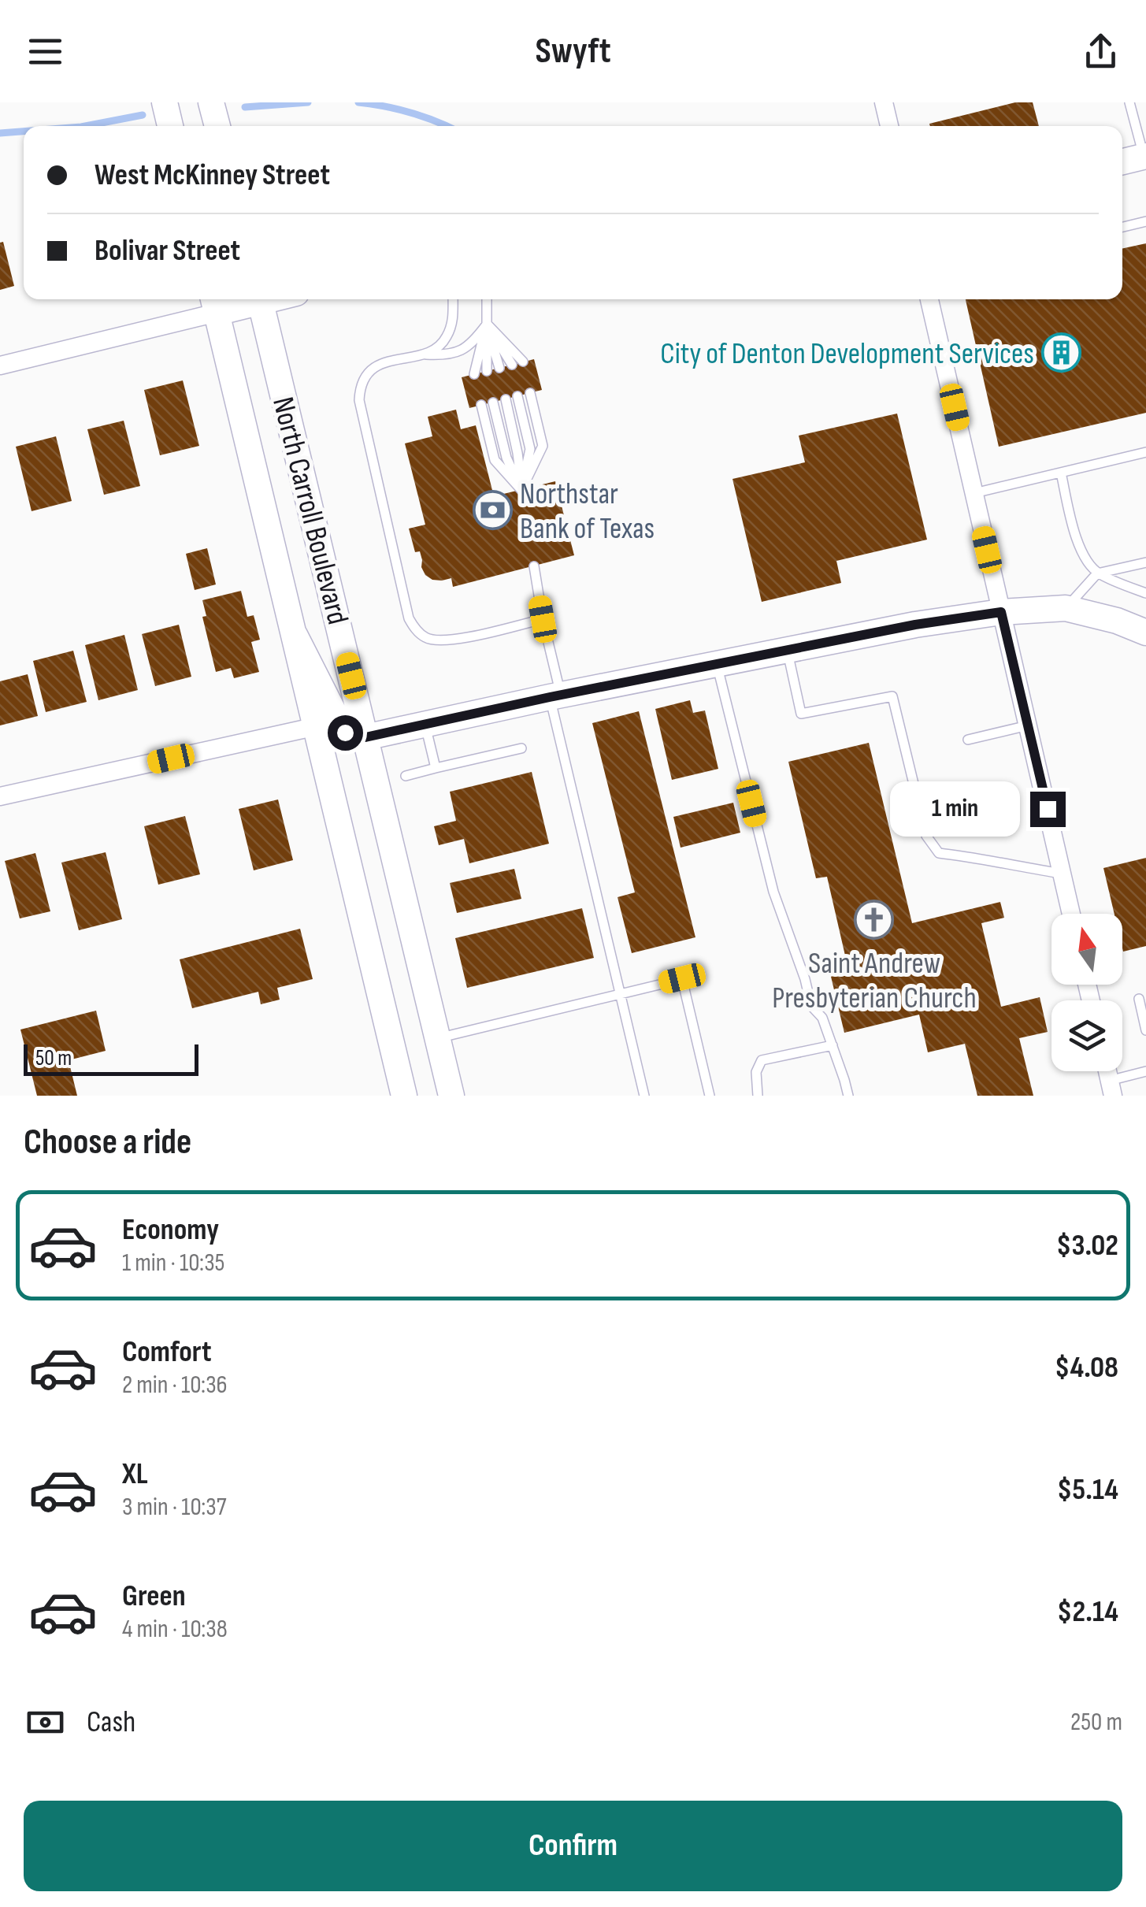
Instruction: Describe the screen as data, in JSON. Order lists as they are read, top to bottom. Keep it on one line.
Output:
{"streets":{"main road":["North Carroll Boulevard"]},"places":{"building":["City of Denton Development Services"],"bank":["Northstar Bank of Texas"],"church":["Saint Andrew Presbyterian Church"]},"scale_bar":"50 m","north":"top","page":{"header":"Swyft","banner":["West McKinney Street","Bolivar Street"],"bubble":"1 min","scale":"50 m","heading":"Choose a ride","list":[{"name":"Economy","note":"1 min · 10:35","value":"$3.02"},{"name":"Comfort","note":"2 min · 10:36","value":"$4.08"},{"name":"XL","note":"3 min · 10:37","value":"$5.14"},{"name":"Green","note":"4 min · 10:38","value":"$2.14"}],"pay":["Cash","250 m"],"buttons":"Confirm"}}
